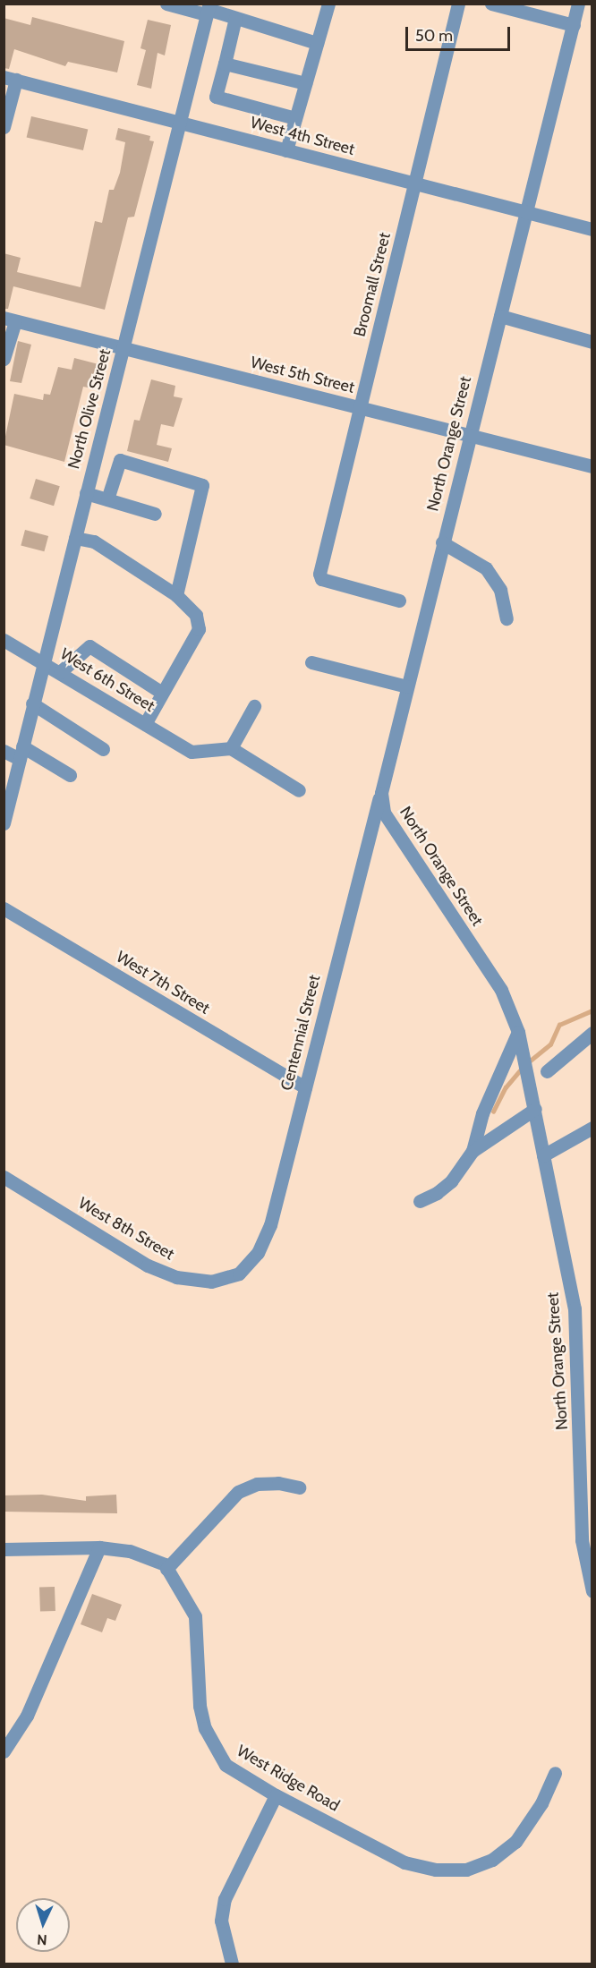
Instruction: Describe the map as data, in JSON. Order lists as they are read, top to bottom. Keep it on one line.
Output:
{"streets":{"street":["West 4th Street","Broomall Street","West 5th Street","North Olive Street","North Orange Street","West 6th Street","West 7th Street","Centennial Street","West 8th Street","West Ridge Road"]},"crossings":[["West 4th Street","Broomall Street"],["West 4th Street","North Olive Street"],["West 4th Street","North Orange Street"],["Broomall Street","West 5th Street"],["West 5th Street","North Olive Street"],["West 5th Street","North Orange Street"],["North Olive Street","West 6th Street"],["North Orange Street","Centennial Street"],["West 7th Street","Centennial Street"],["Centennial Street","West 8th Street"]],"scale_bar":"50 m","north":"bottom"}
